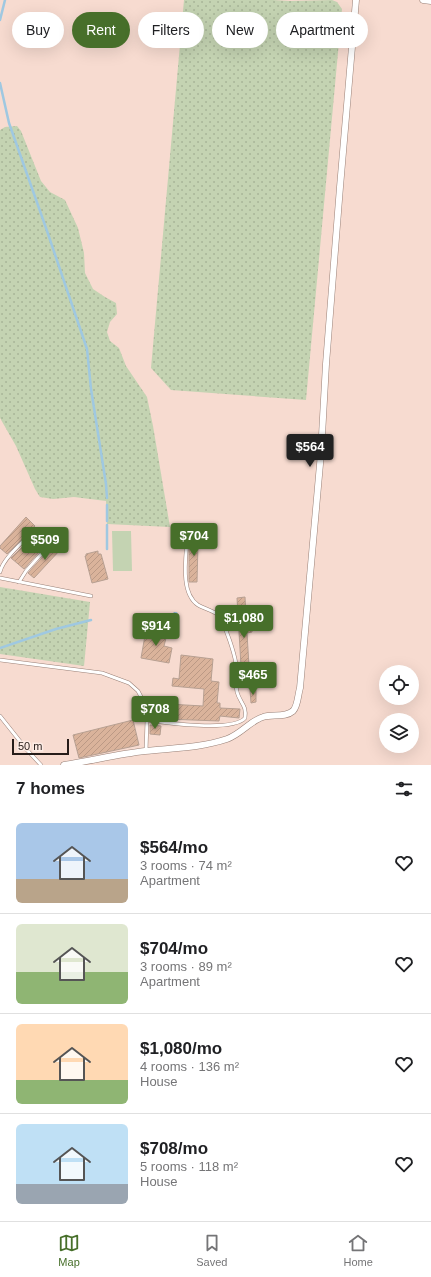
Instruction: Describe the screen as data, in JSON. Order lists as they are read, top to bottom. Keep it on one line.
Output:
{"scale_bar":"50 m","page":{"chip":["Buy","Rent","Filters","New","Apartment"],"price":["$564","$704","$509","$1,080","$914","$465","$708"],"scale":"50 m","heading":"7 homes","list":[{"name":"$564/mo","note":"3 rooms · 74 m² · Apartment"},{"name":"$704/mo","note":"3 rooms · 89 m² · Apartment"},{"name":"$1,080/mo","note":"4 rooms · 136 m² · House"},{"name":"$708/mo","note":"5 rooms · 118 m² · House"}],"tabs":["Map","Saved","Home"]}}
